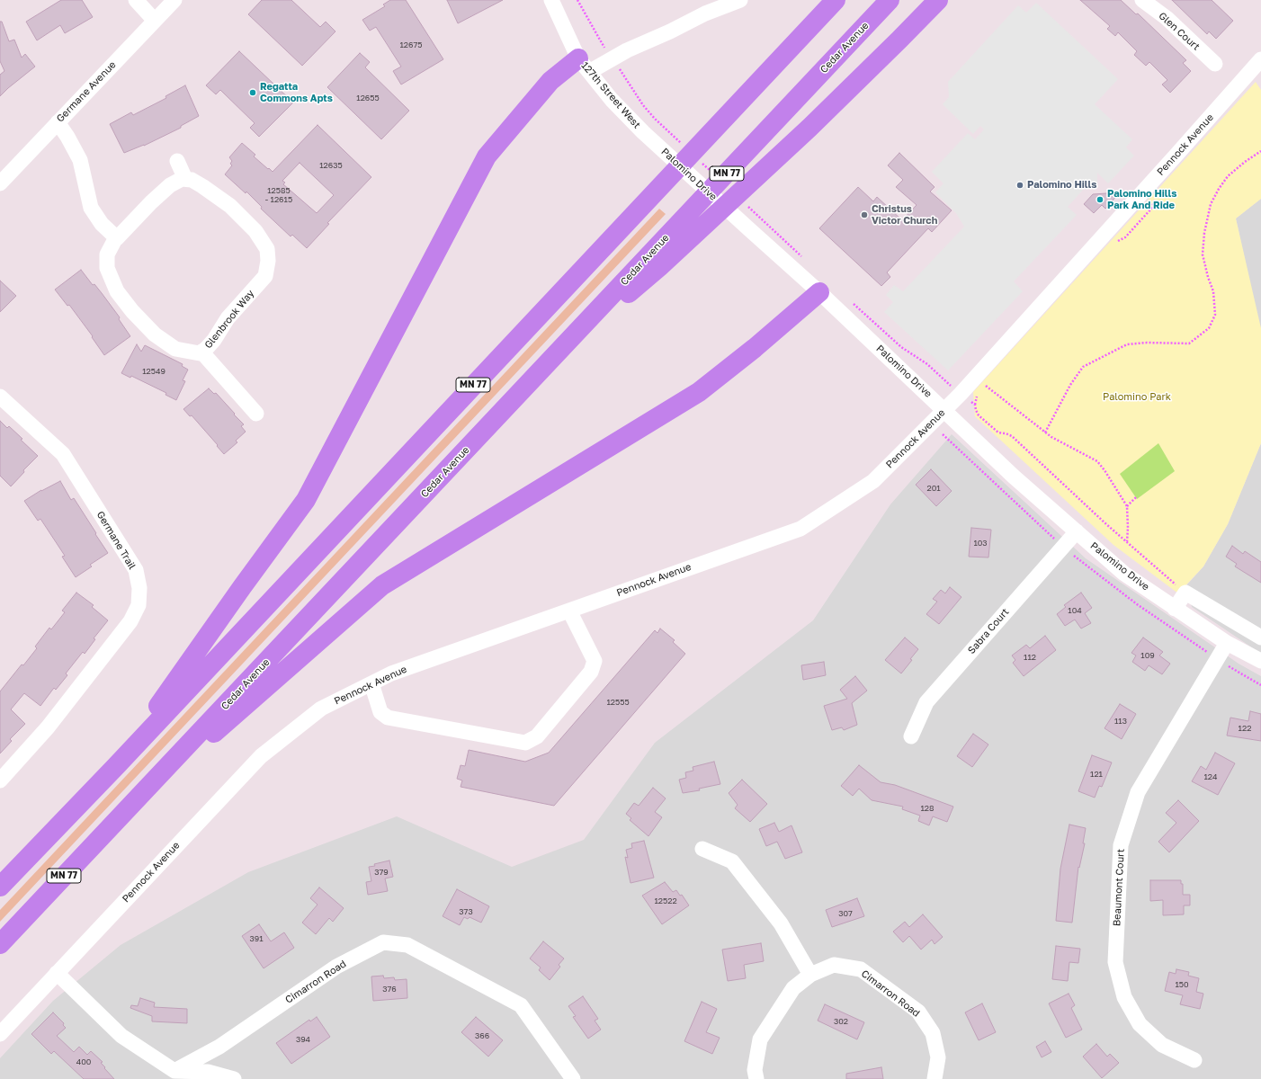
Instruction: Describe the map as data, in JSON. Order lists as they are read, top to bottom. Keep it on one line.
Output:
{"streets":{"highway":["Cedar Avenue","MN 77"],"street":["Glen Court","Germane Avenue","127th Street West","Pennock Avenue","Palomino Drive","Glenbrook Way","Germane Trail","Sabra Court","Beaumont Court","Cimarron Road"]},"crossings":[["127th Street West","Palomino Drive"],["Pennock Avenue","Palomino Drive"],["Palomino Drive","Sabra Court"],["Palomino Drive","Beaumont Court"]],"parks":["Palomino Park"],"places":["Regatta Commons Apts","Palomino Hills","Palomino Hills Park And Ride","Christus Victor Church"],"house_numbers":["12675","12655","12635","12585 - 12615","12549","201","103","104","109","112","12555","113","122","121","124","128","379","12522","373","307","391","150","376","302","366","394","400"]}
